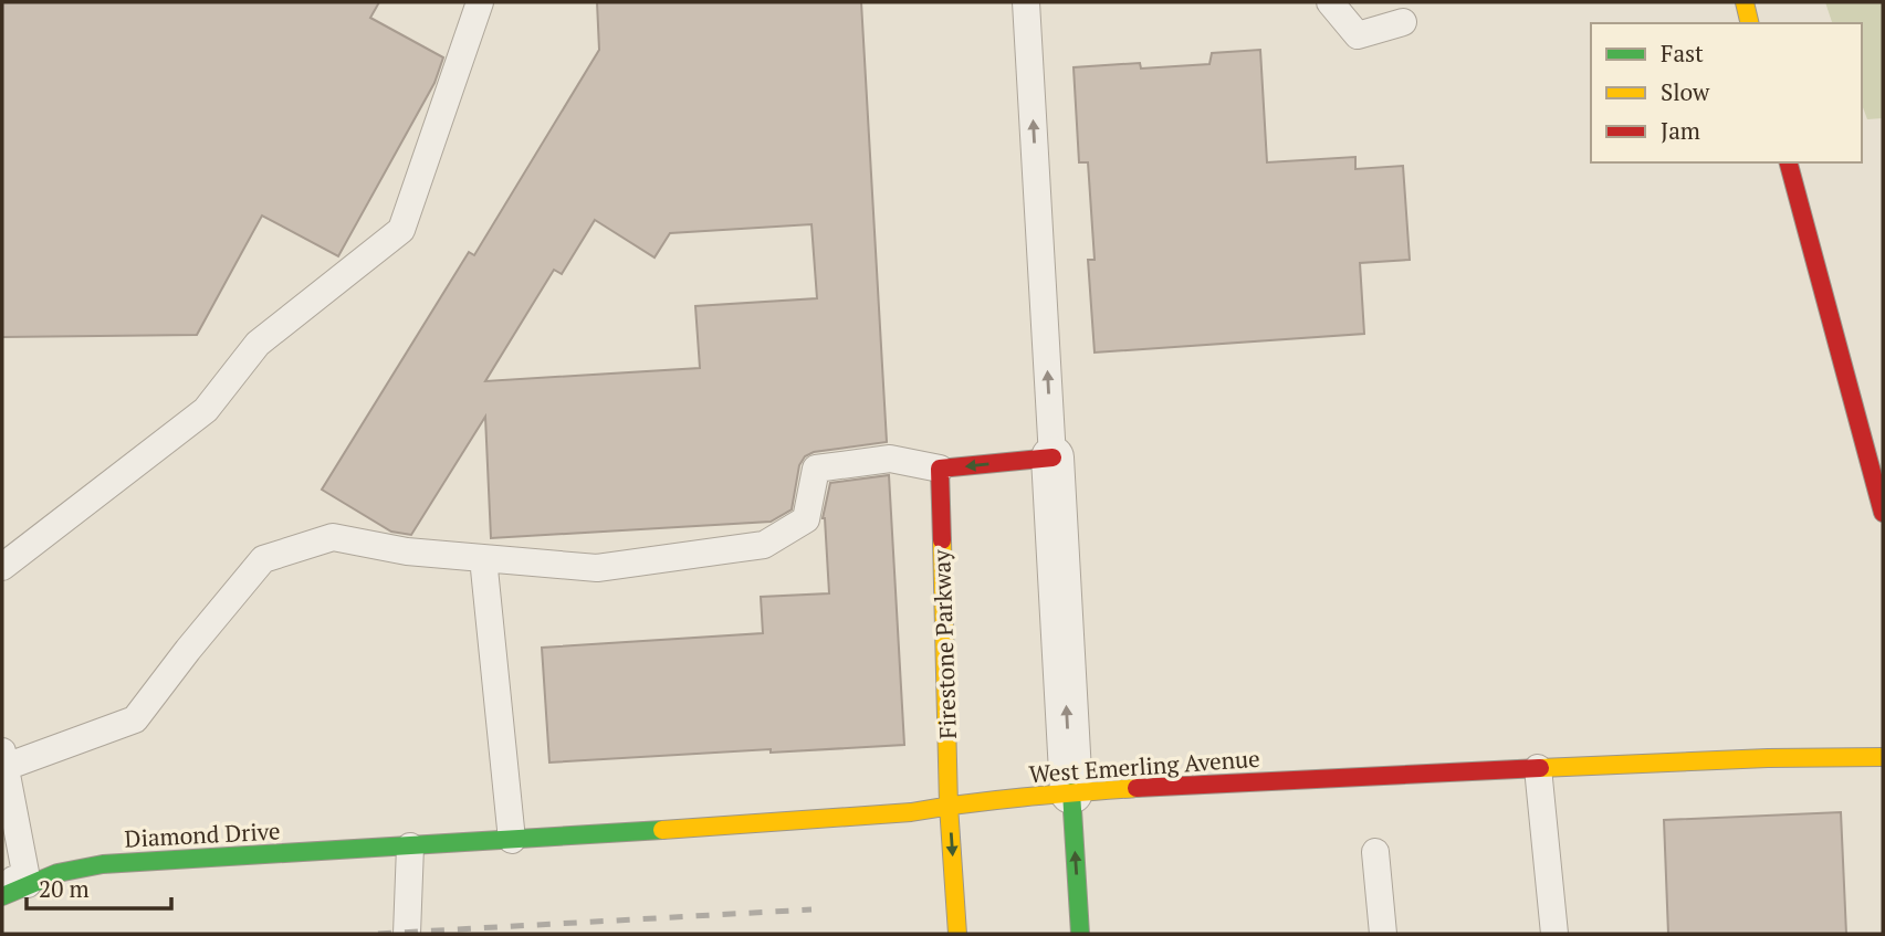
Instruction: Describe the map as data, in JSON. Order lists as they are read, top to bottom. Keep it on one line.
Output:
{"streets":{"street":["Firestone Parkway","West Emerling Avenue","Diamond Drive"]},"crossings":[["Firestone Parkway","West Emerling Avenue"],["West Emerling Avenue","Diamond Drive"]],"legend":["Fast","Slow","Jam"],"scale_bar":"20 m"}
